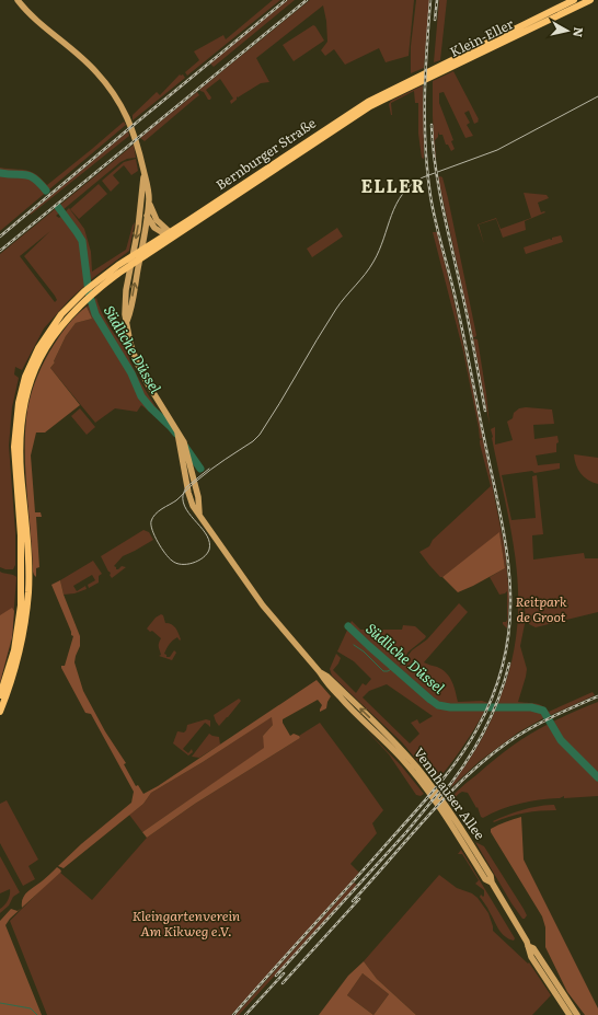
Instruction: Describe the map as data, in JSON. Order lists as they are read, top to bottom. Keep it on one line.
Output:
{"streets":{"main road":["Klein-Eller","Bernburger Straße","Vennhauser Allee"]},"crossings":[["Klein-Eller","Bernburger Straße"]],"districts":["ELLER"],"water":["Südliche Düssel"],"parks":["Reitpark de Groot","Kleingartenverein Am Kikweg e.V."],"north":"right"}
